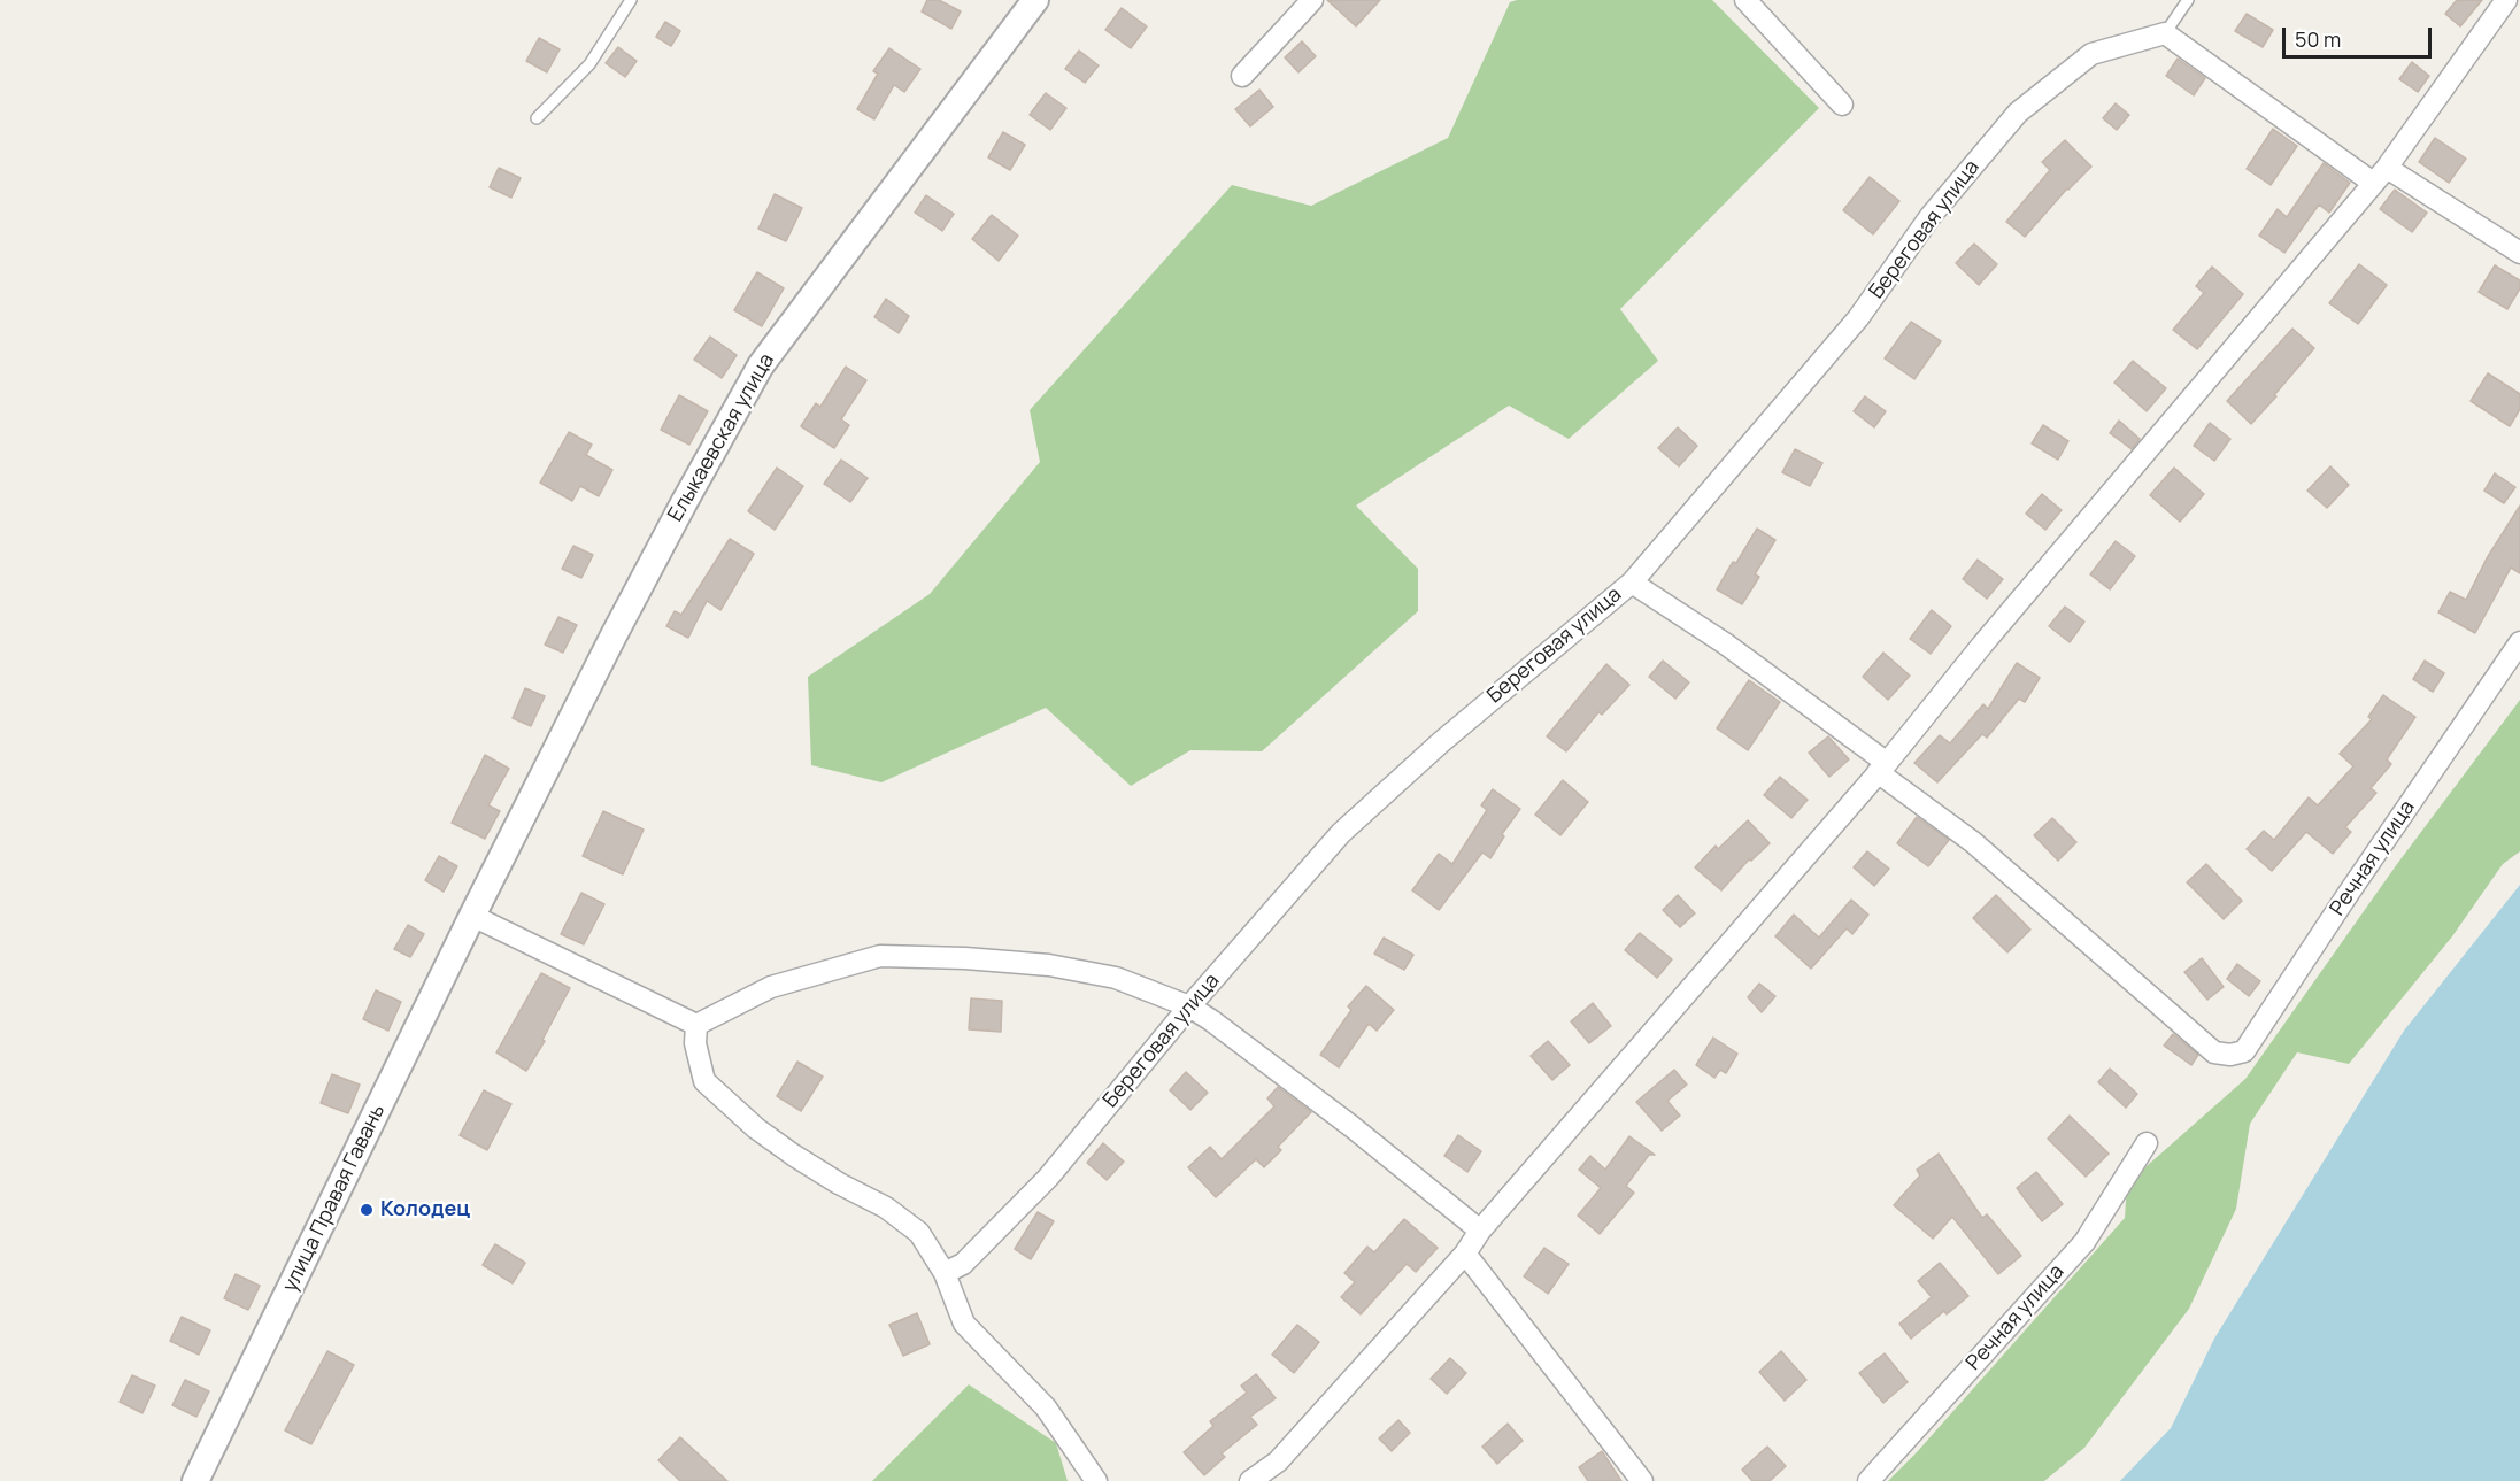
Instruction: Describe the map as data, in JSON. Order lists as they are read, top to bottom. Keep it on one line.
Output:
{"streets":{"street":["Береговая улица","Елыкаевская улица","Речная улица","улица Правая Гавань"]},"crossings":[["Елыкаевская улица","улица Правая Гавань"]],"places":["Колодец"],"scale_bar":"50 m"}
